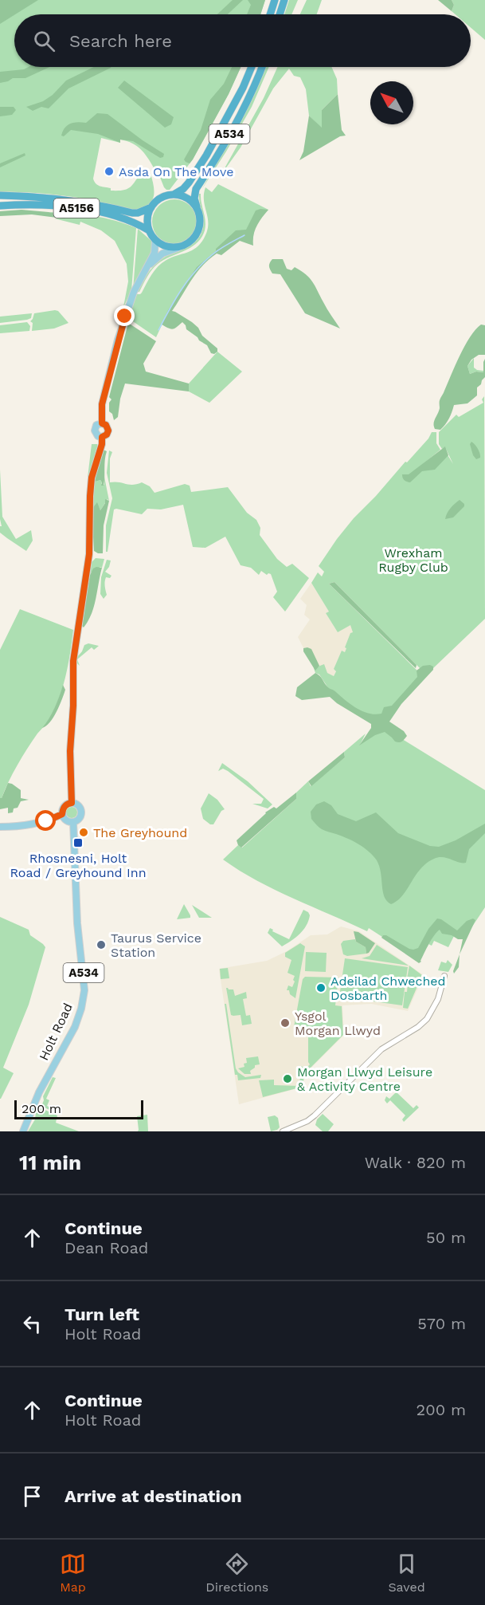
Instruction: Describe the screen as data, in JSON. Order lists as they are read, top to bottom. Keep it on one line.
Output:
{"streets":{"highway":["A534","A5156"],"main road":["Holt Road"]},"crossings":[["A534","A5156"]],"parks":["Wrexham Rugby Club"],"places":{"other":["Asda On The Move","The Greyhound","Taurus Service Station","Adeilad Chweched Dosbarth","Ysgol Morgan Llwyd","Morgan Llwyd Leisure & Activity Centre"],"transit":["Rhosnesni, Holt Road / Greyhound Inn"]},"scale_bar":"200 m","north":"top left","page":{"search":"Search here","scale":"200 m","heading":["11 min","Walk · 820 m"],"list":[["Continue","Dean Road","50 m"],["Turn left","Holt Road","570 m"],["Continue","Holt Road","200 m"],"Arrive at destination"],"nav":["Map","Directions","Saved"]}}
